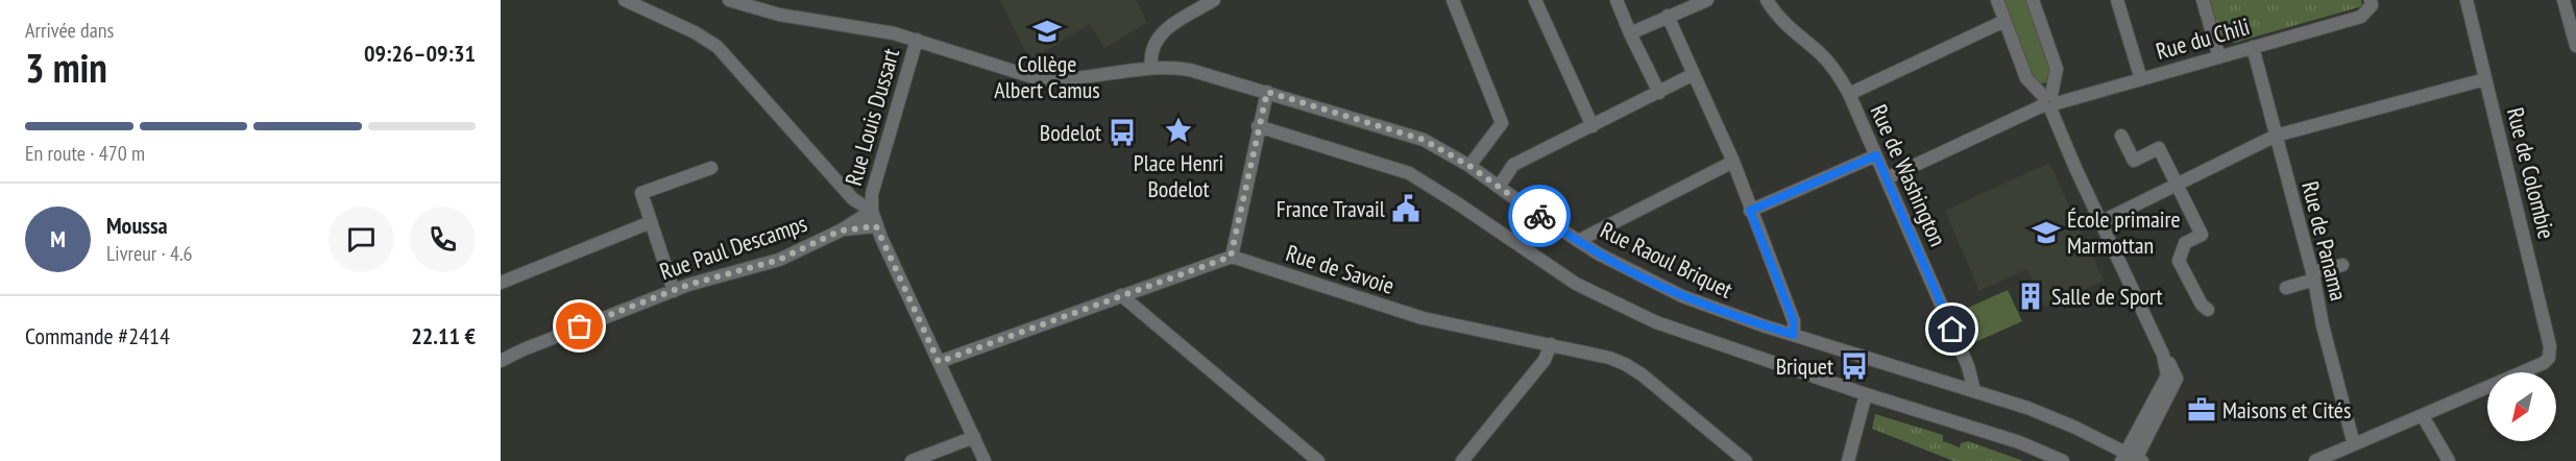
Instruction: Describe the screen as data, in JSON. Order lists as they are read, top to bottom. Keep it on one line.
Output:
{"streets":{"street":["Rue du Chili","Rue Louis Dussart","Rue de Colombie","Rue de Washington","Rue de Panama","Rue Paul Descamps","Rue Raoul Briquet","Rue de Savoie"]},"crossings":[["Rue du Chili","Rue de Washington"],["Rue du Chili","Rue de Panama"],["Rue Louis Dussart","Rue Paul Descamps"],["Rue Louis Dussart","Rue Raoul Briquet"],["Rue de Washington","Rue Raoul Briquet"]],"places":{"school or university":["Collège Albert Camus","École primaire Marmottan"],"place":["Place Henri Bodelot"],"bus stop":["Bodelot","Briquet"],"public building":["France Travail"],"building":["Salle de Sport"],"office":["Maisons et Cités"]},"north":"bottom left","page":{"heading":["3 min","Arrivée dans","09:26–09:31"],"panel":["Moussa","Livreur · 4.6","Commande #2414","22.11 €"],"bar":"En route · 470 m","round":"M"}}
